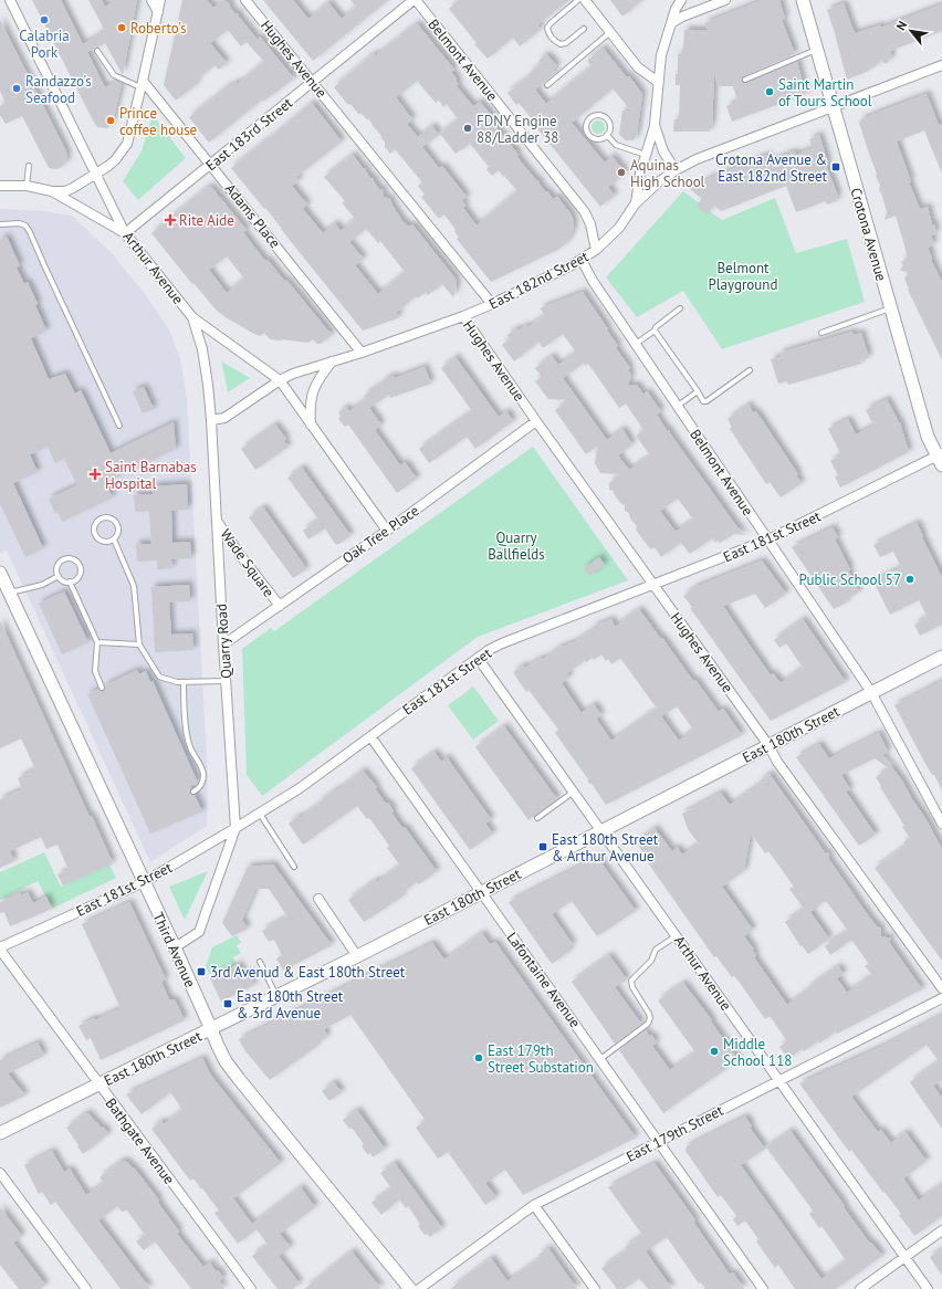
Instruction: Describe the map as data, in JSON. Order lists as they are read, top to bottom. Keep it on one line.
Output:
{"streets":{"main road":["Crotona Avenue","East 180th Street","Third Avenue"],"street":["Hughes Avenue","Belmont Avenue","East 183rd Street","Adams Place","Arthur Avenue","East 182nd Street","Oak Tree Place","East 181st Street","Wade Square","Quarry Road","Lafontaine Avenue","East 179th Street","Bathgate Avenue"]},"crossings":[["Hughes Avenue","East 183rd Street"],["Hughes Avenue","East 182nd Street"],["Hughes Avenue","Oak Tree Place"],["Hughes Avenue","East 181st Street"],["Hughes Avenue","East 180th Street"],["Belmont Avenue","East 183rd Street"],["Belmont Avenue","East 182nd Street"],["Belmont Avenue","East 181st Street"],["Belmont Avenue","East 180th Street"],["East 183rd Street","Adams Place"],["East 183rd Street","Arthur Avenue"],["Adams Place","East 182nd Street"],["Crotona Avenue","East 182nd Street"],["Crotona Avenue","East 181st Street"],["Arthur Avenue","East 182nd Street"],["Arthur Avenue","Oak Tree Place"],["Arthur Avenue","East 181st Street"],["Arthur Avenue","Quarry Road"],["Arthur Avenue","East 180th Street"],["Arthur Avenue","East 179th Street"],["East 182nd Street","Quarry Road"],["Oak Tree Place","Wade Square"],["Oak Tree Place","Quarry Road"],["East 181st Street","Quarry Road"],["East 181st Street","Third Avenue"],["East 181st Street","Lafontaine Avenue"],["East 181st Street","Bathgate Avenue"],["Wade Square","Quarry Road"],["Quarry Road","Third Avenue"],["East 180th Street","Third Avenue"],["East 180th Street","Lafontaine Avenue"],["East 180th Street","Bathgate Avenue"],["Lafontaine Avenue","East 179th Street"]],"parks":["Belmont Playground","Quarry Ballfields"],"places":{"other":["Calabria Pork","Roberto's","Randazzo's Seafood","Saint Martin of Tours School","Prince coffee house","FDNY Engine 88/Ladder 38","Aquinas High School","Public School 57","Middle School 118","East 179th Street Substation"],"transit":["Crotona Avenue & East 182nd Street","East 180th Street & Arthur Avenue","3rd Avenud & East 180th Street","East 180th Street & 3rd Avenue"],"health":["Rite Aide","Saint Barnabas Hospital"]},"north":"top left"}
